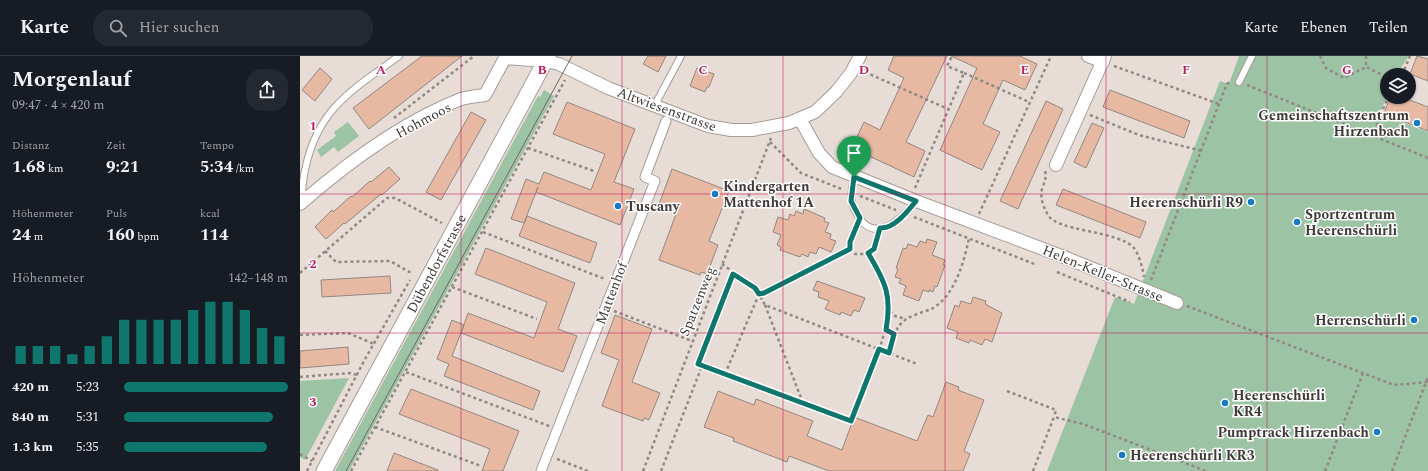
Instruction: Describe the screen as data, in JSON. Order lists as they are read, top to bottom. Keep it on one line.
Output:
{"streets":{"street":["Altwiesenstrasse","Hohmoos","Dübendorfstrasse","Helen-Keller-Strasse","Mattenhof"],"path":["Spatzenweg"]},"crossings":[["Altwiesenstrasse","Hohmoos"],["Altwiesenstrasse","Dübendorfstrasse"],["Altwiesenstrasse","Helen-Keller-Strasse"],["Hohmoos","Dübendorfstrasse"]],"places":["Gemeinschaftszentrum Hirzenbach","Kindergarten Mattenhof 1A","Heerenschürli R9","Tuscany","Sportzentrum Heerenschürli","Herrenschürli","Heerenschürli KR4","Pumptrack Hirzenbach","Heerenschürli KR3"],"page":{"header":"Karte","search":"Hier suchen","nav":["Karte","Ebenen","Teilen"],"heading":["Morgenlauf","09:47 · 4 × 420 m"],"stats":[["Distanz","1.68 km"],["Zeit","9:21"],["Tempo","5:34 /km"],["Höhenmeter","24 m"],["Puls","160 bpm"],["kcal","114"]],"chart":["Höhenmeter","142–148 m"],"list":[{"name":"420 m","note":"5:23"},{"name":"840 m","note":"5:31"},{"name":"1.3 km","note":"5:35"}]},"grid":{"columns":["A","B","C","D","E","F","G"],"rows":["1","2","3"]}}
